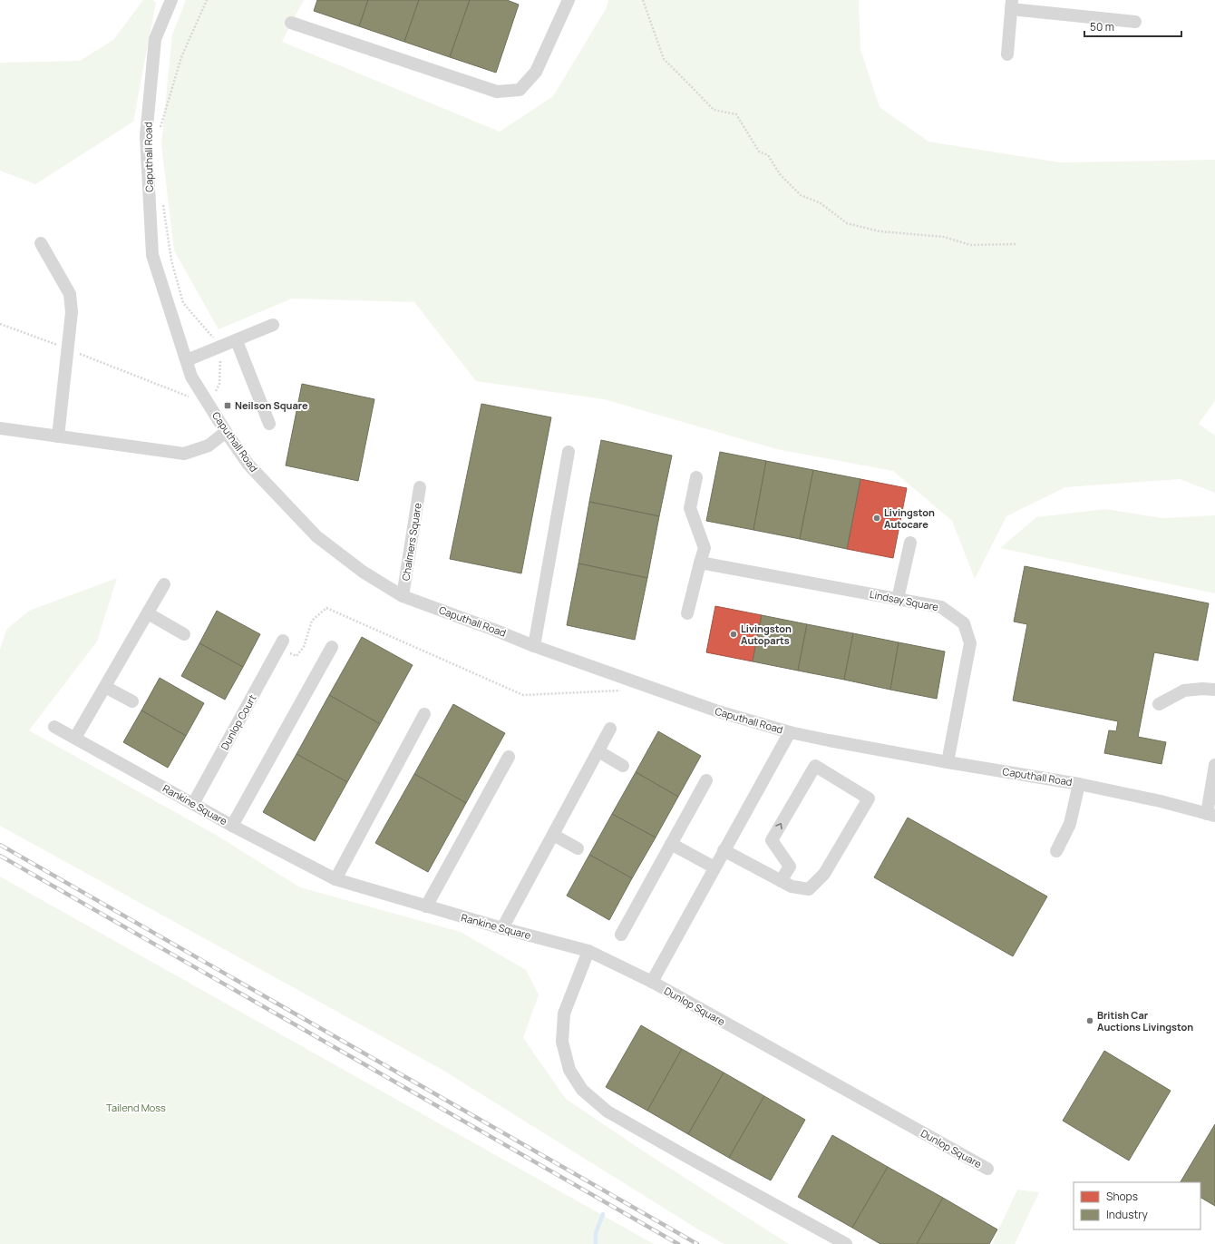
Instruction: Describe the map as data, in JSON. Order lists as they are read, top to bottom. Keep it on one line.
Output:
{"streets":{"street":["Caputhall Road","Chalmers Square","Lindsay Square","Dunlop Court","Rankine Square","Dunlop Square"]},"crossings":[["Caputhall Road","Chalmers Square"],["Caputhall Road","Lindsay Square"],["Dunlop Court","Rankine Square"],["Rankine Square","Dunlop Square"]],"parks":["Tailend Moss"],"places":{"transit":["Neilson Square"],"other":["Livingston Autocare","Livingston Autoparts","British Car Auctions Livingston"]},"legend":["Shops","Industry"],"scale_bar":"50 m"}
